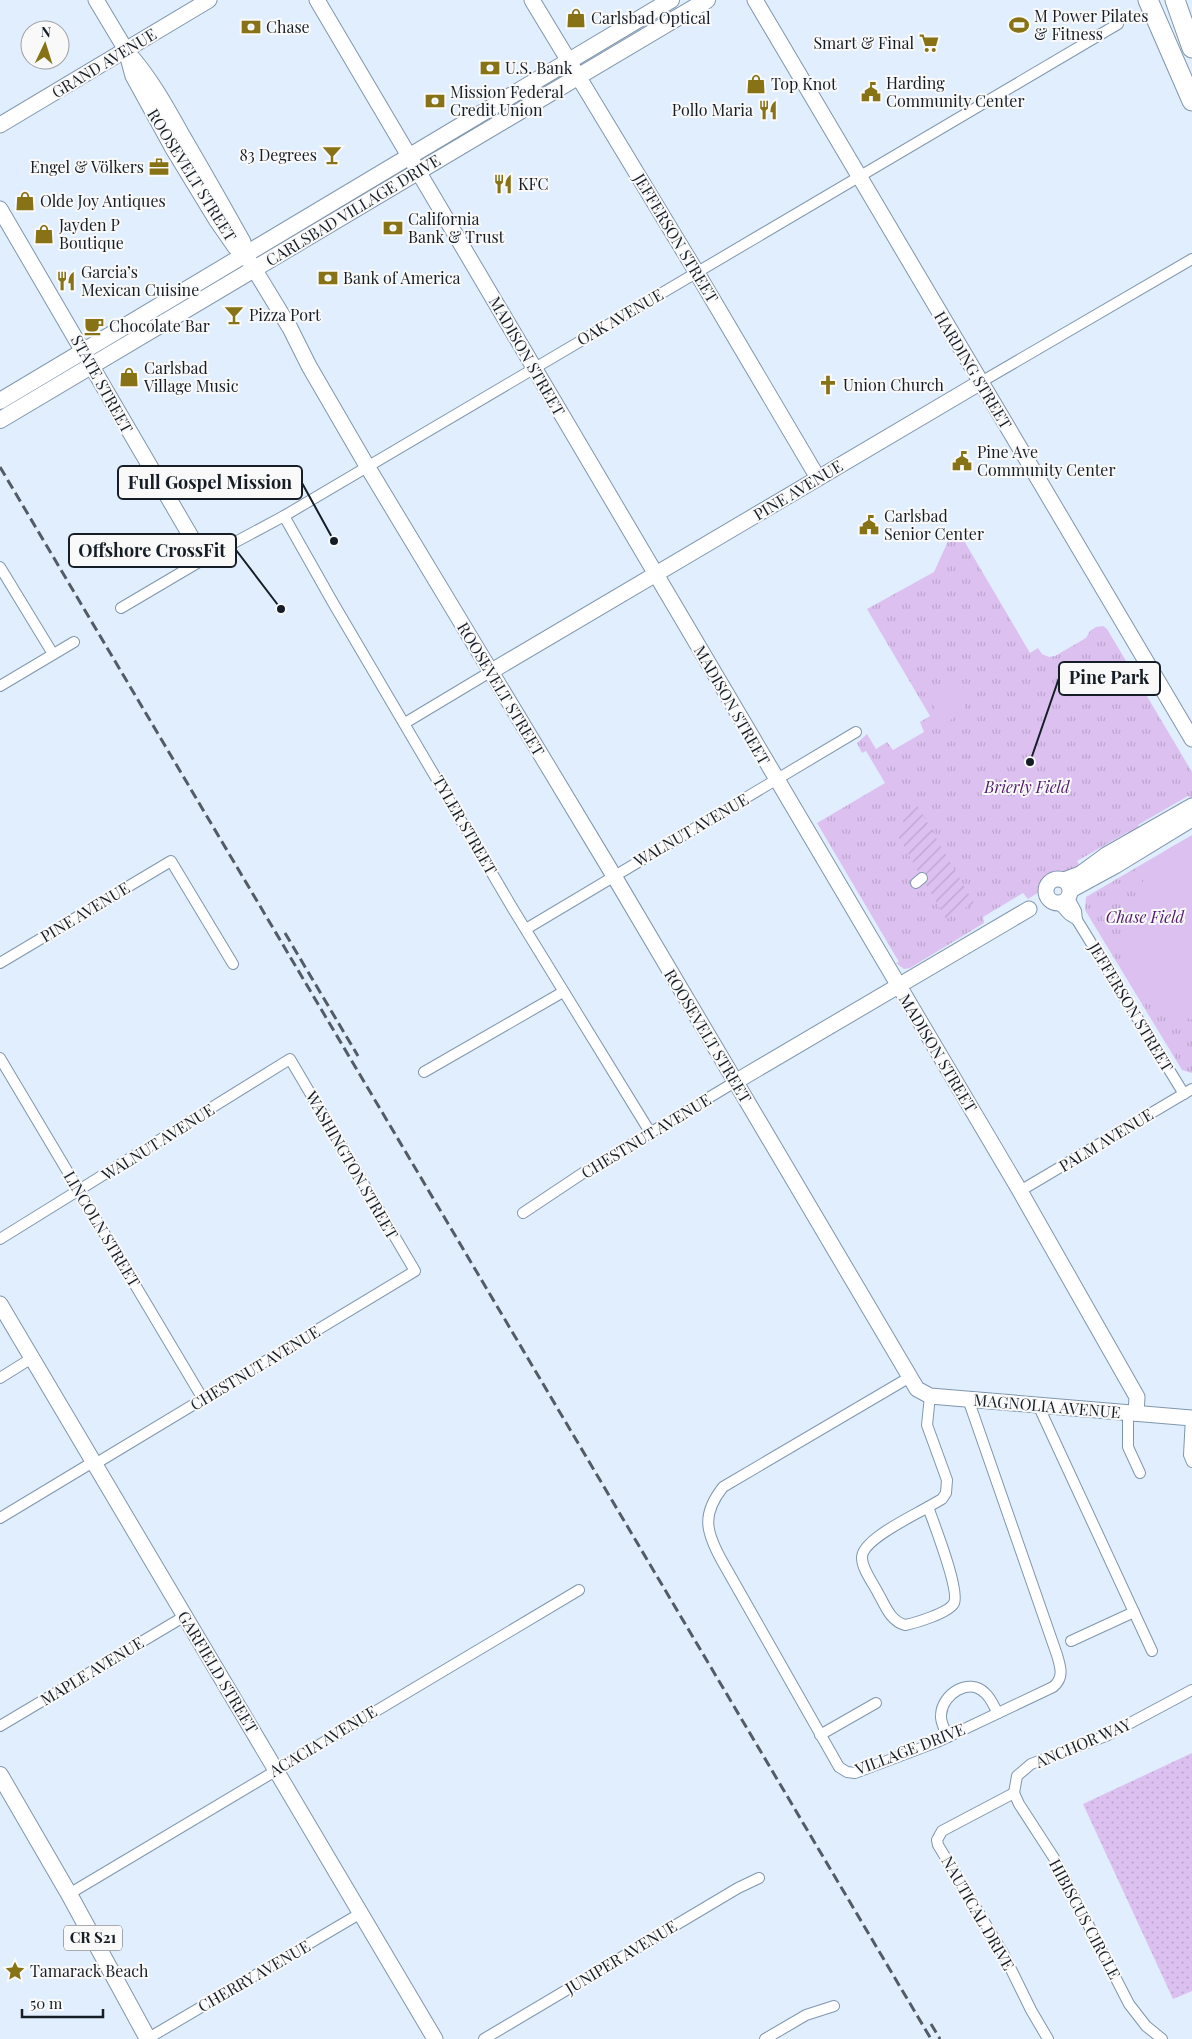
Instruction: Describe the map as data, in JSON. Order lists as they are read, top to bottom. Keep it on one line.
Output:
{"streets":{"main road":["CARLSBAD VILLAGE DRIVE","CR S21"],"street":["GRAND AVENUE","ROOSEVELT STREET","JEFFERSON STREET","OAK AVENUE","MADISON STREET","HARDING STREET","STATE STREET","PINE AVENUE","TYLER STREET","WALNUT AVENUE","CHESTNUT AVENUE","PALM AVENUE","WASHINGTON STREET","LINCOLN STREET","MAGNOLIA AVENUE","MAPLE AVENUE","GARFIELD STREET","ACACIA AVENUE","ANCHOR WAY","VILLAGE DRIVE","NAUTICAL DRIVE","HIBISCUS CIRCLE","JUNIPER AVENUE","CHERRY AVENUE"]},"crossings":[["GRAND AVENUE","ROOSEVELT STREET"],["ROOSEVELT STREET","CARLSBAD VILLAGE DRIVE"],["ROOSEVELT STREET","OAK AVENUE"],["ROOSEVELT STREET","PINE AVENUE"],["ROOSEVELT STREET","WALNUT AVENUE"],["ROOSEVELT STREET","CHESTNUT AVENUE"],["ROOSEVELT STREET","VILLAGE DRIVE"],["CARLSBAD VILLAGE DRIVE","JEFFERSON STREET"],["CARLSBAD VILLAGE DRIVE","MADISON STREET"],["CARLSBAD VILLAGE DRIVE","STATE STREET"],["JEFFERSON STREET","OAK AVENUE"],["JEFFERSON STREET","PINE AVENUE"],["JEFFERSON STREET","CHESTNUT AVENUE"],["JEFFERSON STREET","PALM AVENUE"],["OAK AVENUE","MADISON STREET"],["OAK AVENUE","HARDING STREET"],["OAK AVENUE","STATE STREET"],["OAK AVENUE","TYLER STREET"],["MADISON STREET","PINE AVENUE"],["MADISON STREET","WALNUT AVENUE"],["MADISON STREET","CHESTNUT AVENUE"],["MADISON STREET","PALM AVENUE"],["MADISON STREET","MAGNOLIA AVENUE"],["HARDING STREET","PINE AVENUE"],["PINE AVENUE","TYLER STREET"],["TYLER STREET","WALNUT AVENUE"],["TYLER STREET","CHESTNUT AVENUE"],["WALNUT AVENUE","WASHINGTON STREET"],["WALNUT AVENUE","LINCOLN STREET"],["CHESTNUT AVENUE","WASHINGTON STREET"],["CHESTNUT AVENUE","LINCOLN STREET"],["CHESTNUT AVENUE","GARFIELD STREET"],["MAGNOLIA AVENUE","VILLAGE DRIVE"],["MAPLE AVENUE","GARFIELD STREET"],["GARFIELD STREET","ACACIA AVENUE"],["GARFIELD STREET","CHERRY AVENUE"],["ACACIA AVENUE","CR S21"],["ANCHOR WAY","NAUTICAL DRIVE"],["ANCHOR WAY","HIBISCUS CIRCLE"],["NAUTICAL DRIVE","HIBISCUS CIRCLE"],["CR S21","CHERRY AVENUE"]],"parks":["Brierly Field","Chase Field"],"places":{"shop":["Carlsbad Optical","Top Knot","Olde Joy Antiques","Jayden P Boutique","Carlsbad Village Music"],"sports":["M Power Pilates & Fitness"],"bank":["Chase","U.S. Bank","Mission Federal Credit Union","California Bank & Trust","Bank of America"],"supermarket":["Smart & Final"],"public building":["Harding Community Center","Pine Ave Community Center","Carlsbad Senior Center"],"restaurant":["Pollo Maria","KFC","Garcia’s Mexican Cuisine"],"bar":["83 Degrees","Pizza Port"],"office":["Engel & Völkers"],"cafe":["Chocolate Bar"],"church":["Union Church"],"other":["Full Gospel Mission","Offshore CrossFit","Pine Park"],"place":["Tamarack Beach"]},"scale_bar":"50 m","north":"top"}
